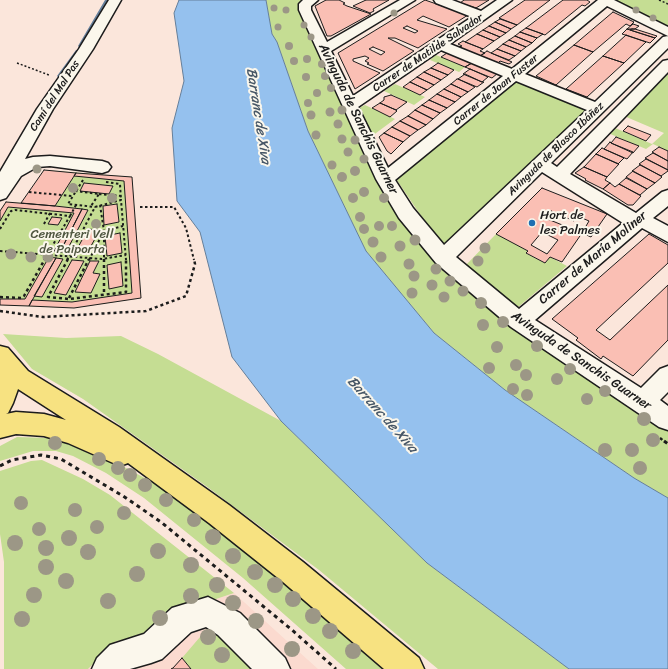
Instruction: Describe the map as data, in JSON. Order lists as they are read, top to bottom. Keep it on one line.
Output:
{"streets":{"street":["Carrer de Matilde Salvador","Carrer de Joan Fuster","Camí del Mal Pas","Avinguda de Sanchis Guarner","Avinguda de Blasco Ibáñez","Carrer de María Moliner"]},"crossings":[["Carrer de Matilde Salvador","Avinguda de Sanchis Guarner"],["Carrer de Joan Fuster","Avinguda de Sanchis Guarner"],["Avinguda de Sanchis Guarner","Avinguda de Blasco Ibáñez"],["Avinguda de Sanchis Guarner","Carrer de María Moliner"]],"water":["Barranc de Xiva"],"parks":["Cementeri Vell de Paiporta"],"places":["Hort de les Palmes"]}
